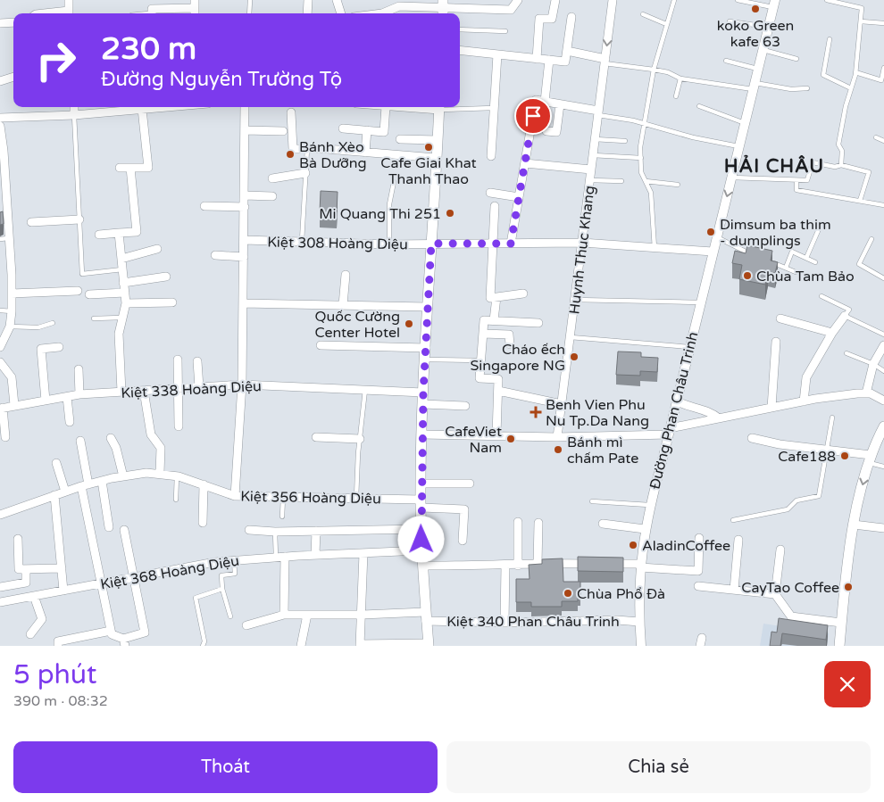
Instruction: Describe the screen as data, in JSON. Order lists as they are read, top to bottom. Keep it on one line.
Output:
{"streets":{"street":["Kiệt 308 Hoàng Diệu","Huynh Thuc Khang","Kiệt 338 Hoàng Diệu","Đường Phan Châu Trinh","Kiệt 356 Hoàng Diệu","Kiệt 368 Hoàng Diệu","Kiệt 340 Phan Châu Trinh"]},"crossings":[["Kiệt 308 Hoàng Diệu","Huynh Thuc Khang"],["Kiệt 308 Hoàng Diệu","Đường Phan Châu Trinh"],["Đường Phan Châu Trinh","Kiệt 340 Phan Châu Trinh"]],"districts":["HẢI CHÂU"],"places":{"other":["koko Green kafe 63","Cafe Giai Khat Thanh Thao","Bánh Xèo Bà Dưỡng","Mi Quang Thi 251","Dimsum ba thim - dumplings","Chùa Tam Bảo","Quốc Cường Center Hotel","Cháo ếch Singapore NG","CafeViet Nam","Bánh mì chấm Pate","Cafe188","AladinCoffee","CayTao Coffee","Chùa Phổ Đà"],"health":["Benh Vien Phu Nu Tp.Da Nang"]},"page":{"turn":["230 m","Đường Nguyễn Trường Tộ"],"heading":["5 phút","390 m · 08:32"],"buttons":["Thoát","Chia sẻ"]}}
